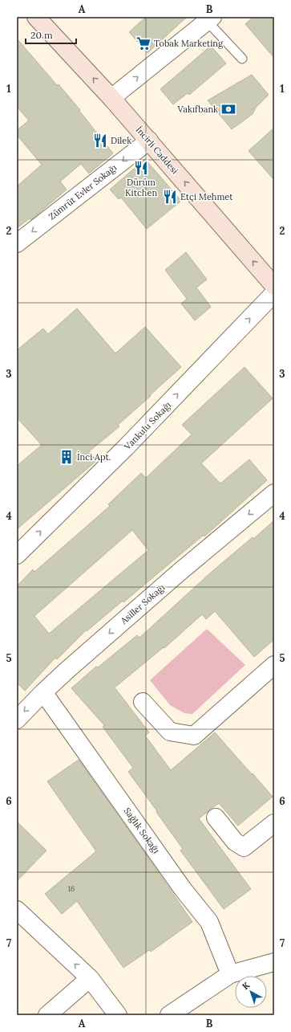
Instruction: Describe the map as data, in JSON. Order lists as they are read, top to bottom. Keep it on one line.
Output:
{"streets":{"main road":["İncirli Caddesi"],"street":["Zümrüt Evler Sokağı","Vankulu Sokağı","Asiller Sokağı","Sağlık Sokağı"]},"crossings":[["İncirli Caddesi","Zümrüt Evler Sokağı"],["Asiller Sokağı","Sağlık Sokağı"]],"one_way":["İncirli Caddesi","Zümrüt Evler Sokağı","Vankulu Sokağı","Asiller Sokağı"],"places":{"supermarket":["Tobak Marketing"],"bank":["Vakıfbank"],"restaurant":["Dilek","Dürüm Kitchen","Etçi Mehmet"],"building":["İnci Apt."]},"house_numbers":["16"],"scale_bar":"20 m","north":"top left","grid":{"columns":["A","B"],"rows":["1","2","3","4","5","6","7"]}}
